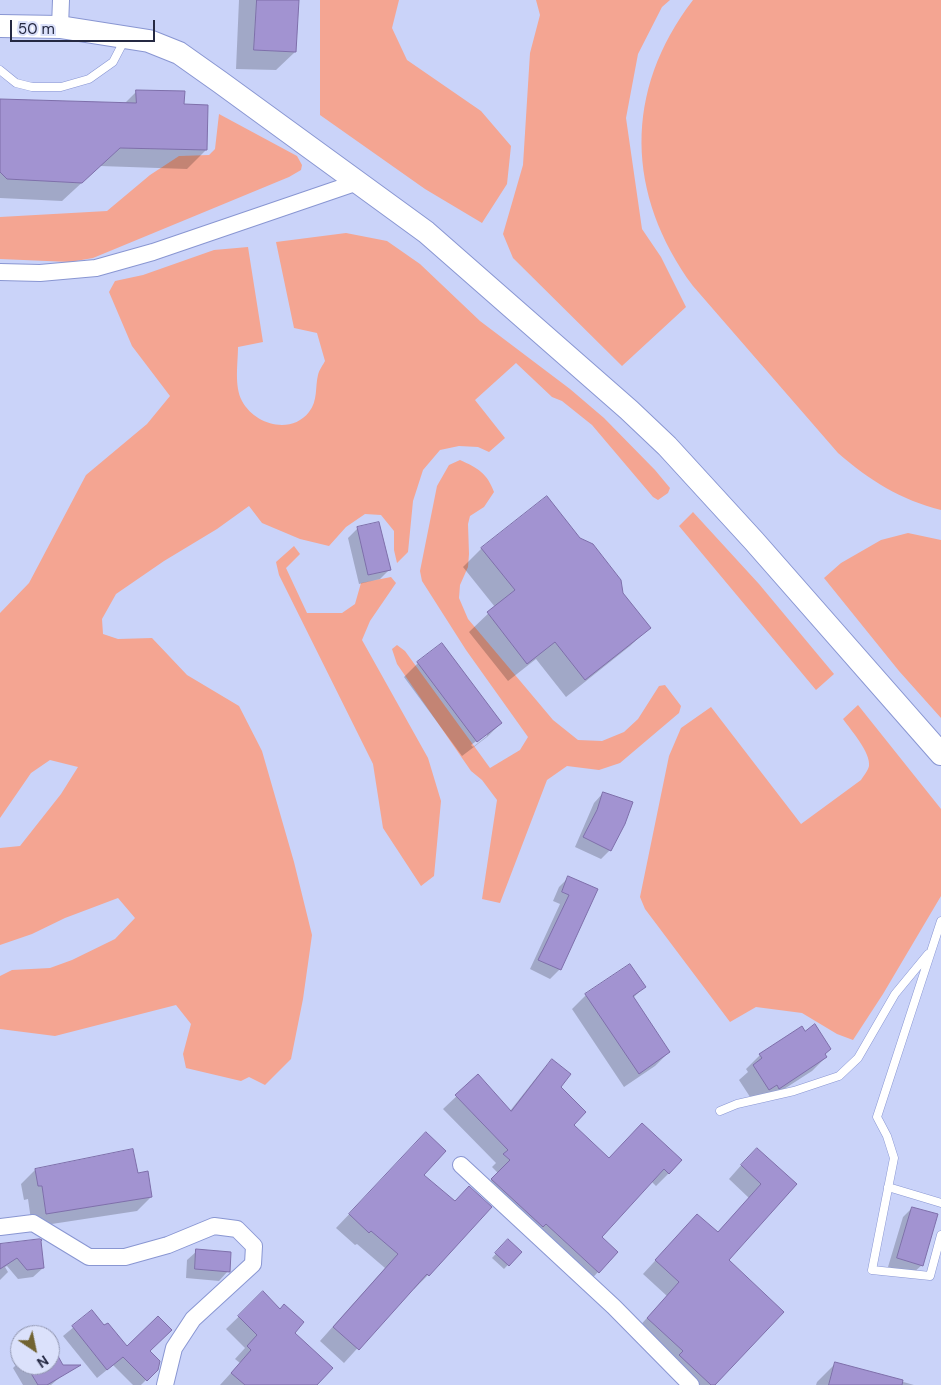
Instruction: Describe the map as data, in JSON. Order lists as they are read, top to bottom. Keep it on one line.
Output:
{"scale_bar":"50 m","north":"bottom right"}
